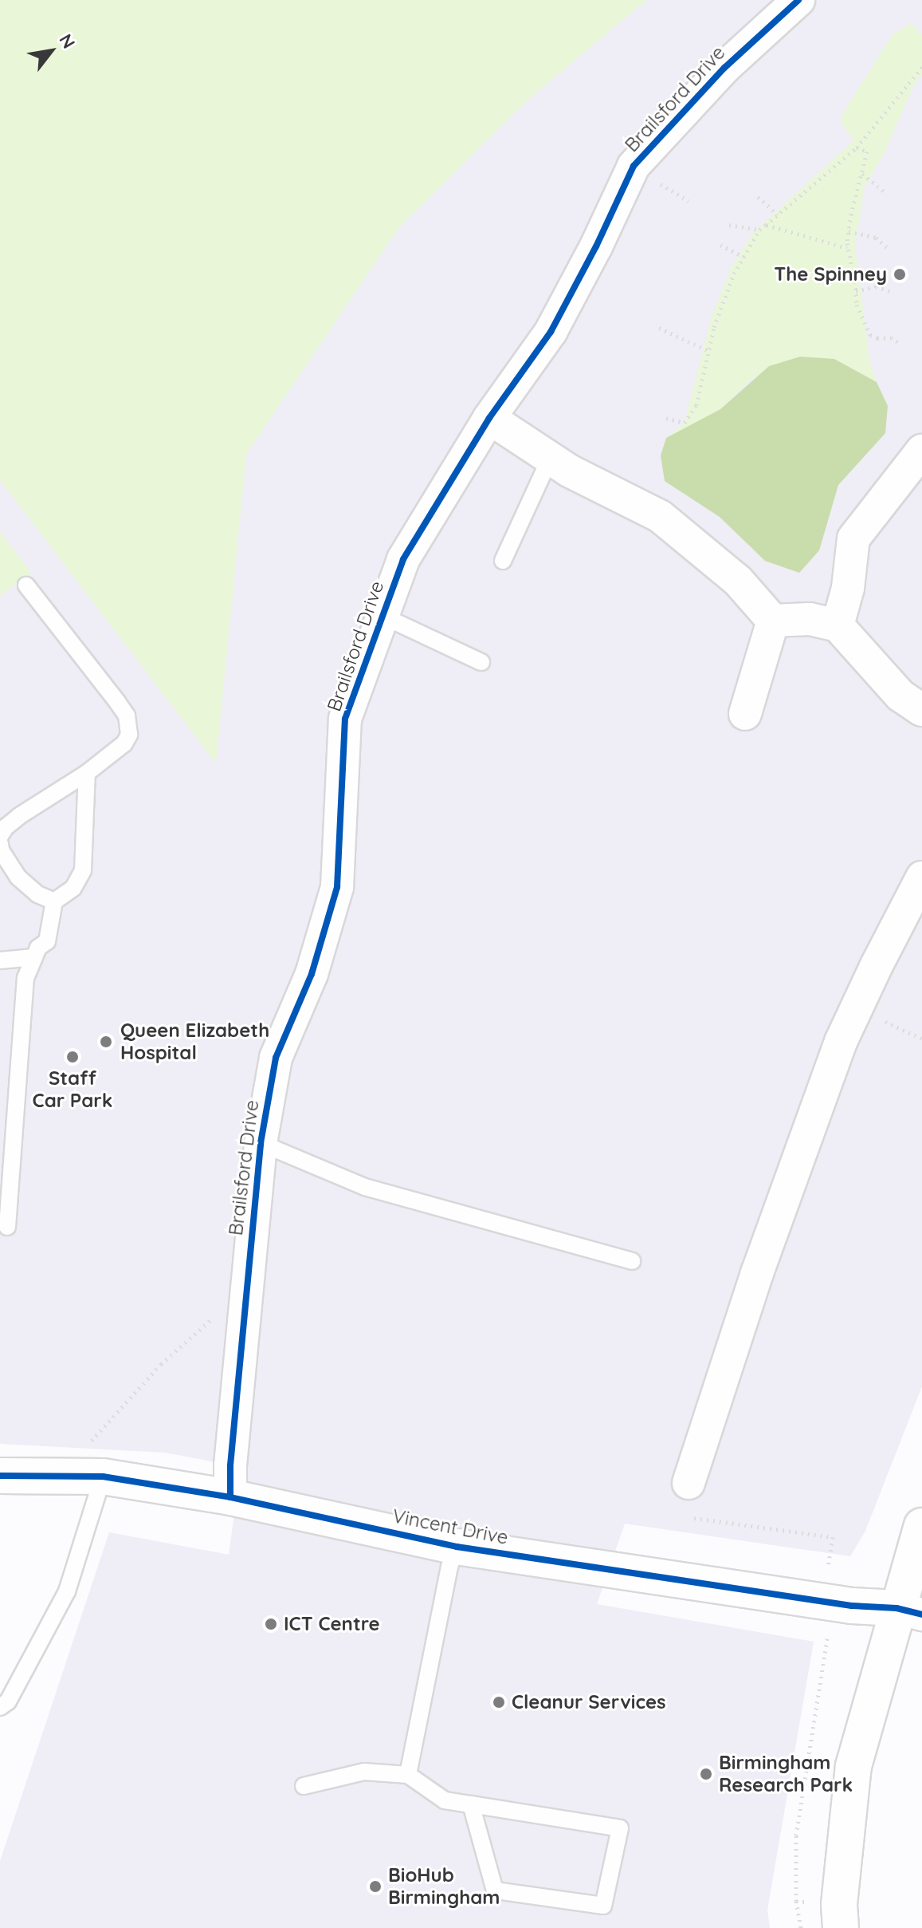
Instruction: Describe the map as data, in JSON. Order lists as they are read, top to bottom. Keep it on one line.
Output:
{"streets":{"street":["Brailsford Drive","Vincent Drive"]},"crossings":[["Brailsford Drive","Vincent Drive"]],"places":["The Spinney","Queen Elizabeth Hospital","Staff Car Park","ICT Centre","Cleanur Services","Birmingham Research Park","BioHub Birmingham"],"north":"top right"}
